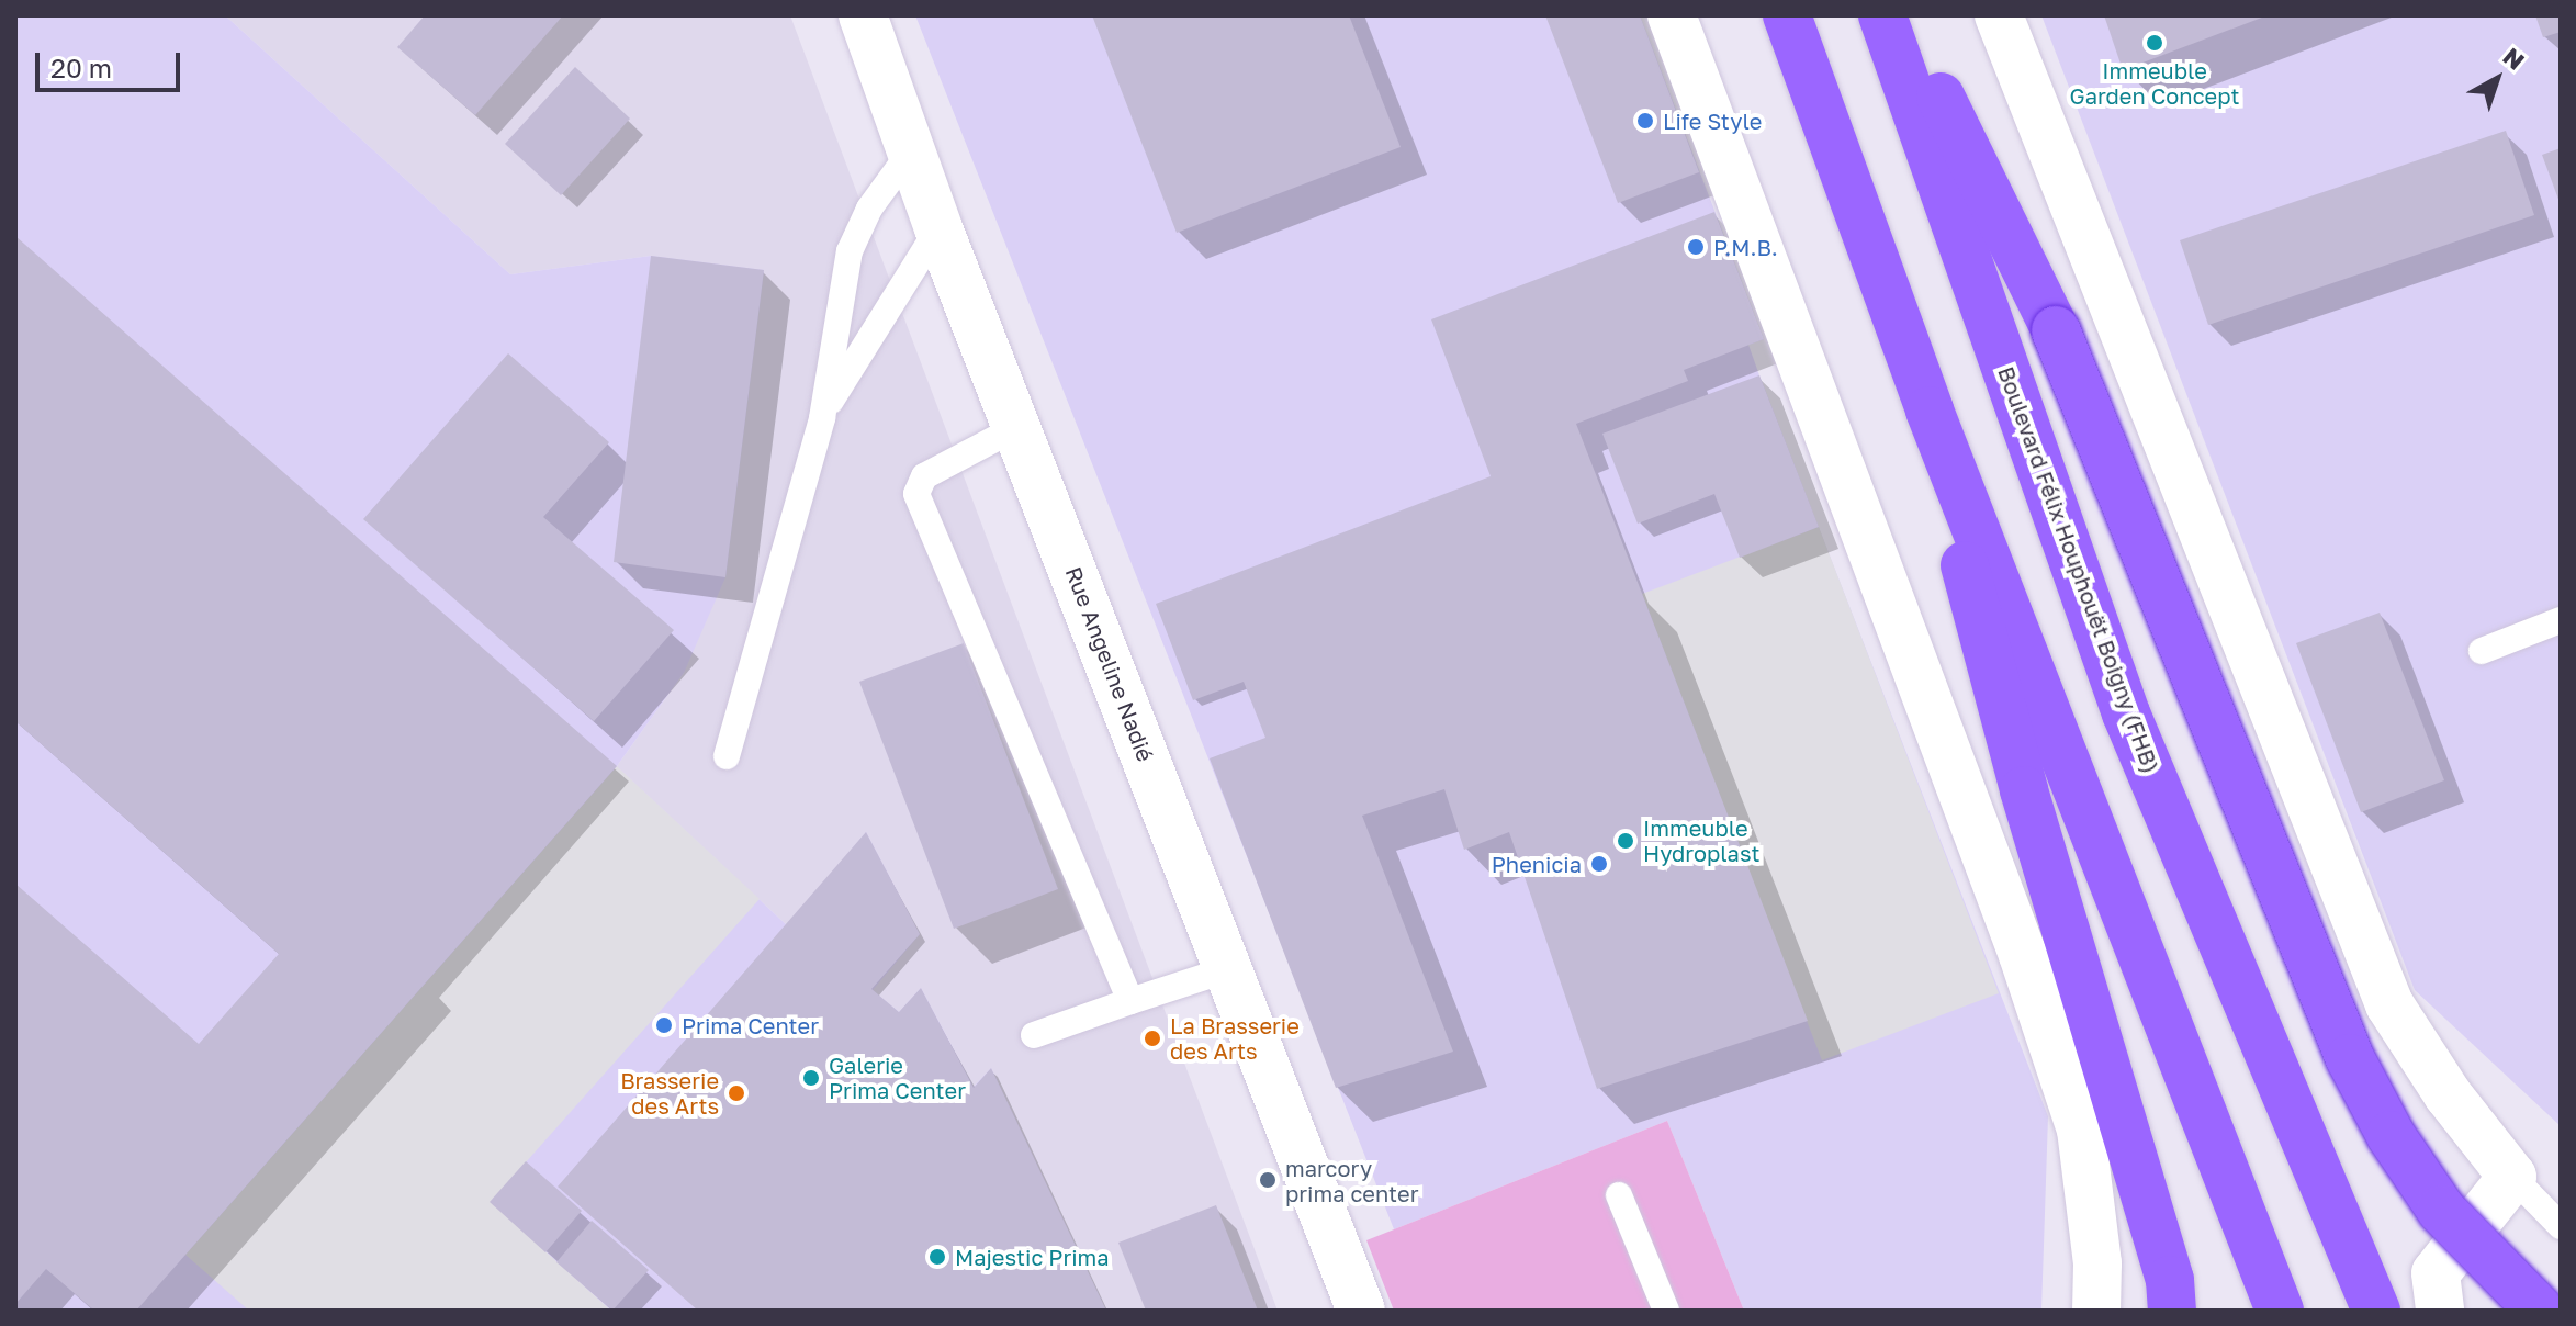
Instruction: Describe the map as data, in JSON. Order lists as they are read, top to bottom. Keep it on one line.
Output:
{"streets":{"highway":["Boulevard Félix Houphouët Boigny (FHB)"],"street":["Rue Angeline Nadié"]},"places":["Immeuble Garden Concept","Life Style","P.M.B.","Immeuble Hydroplast","Phenicia","Prima Center","La Brasserie des Arts","Galerie Prima Center","Brasserie des Arts","marcory prima center","Majestic Prima"],"scale_bar":"20 m","north":"top right"}
